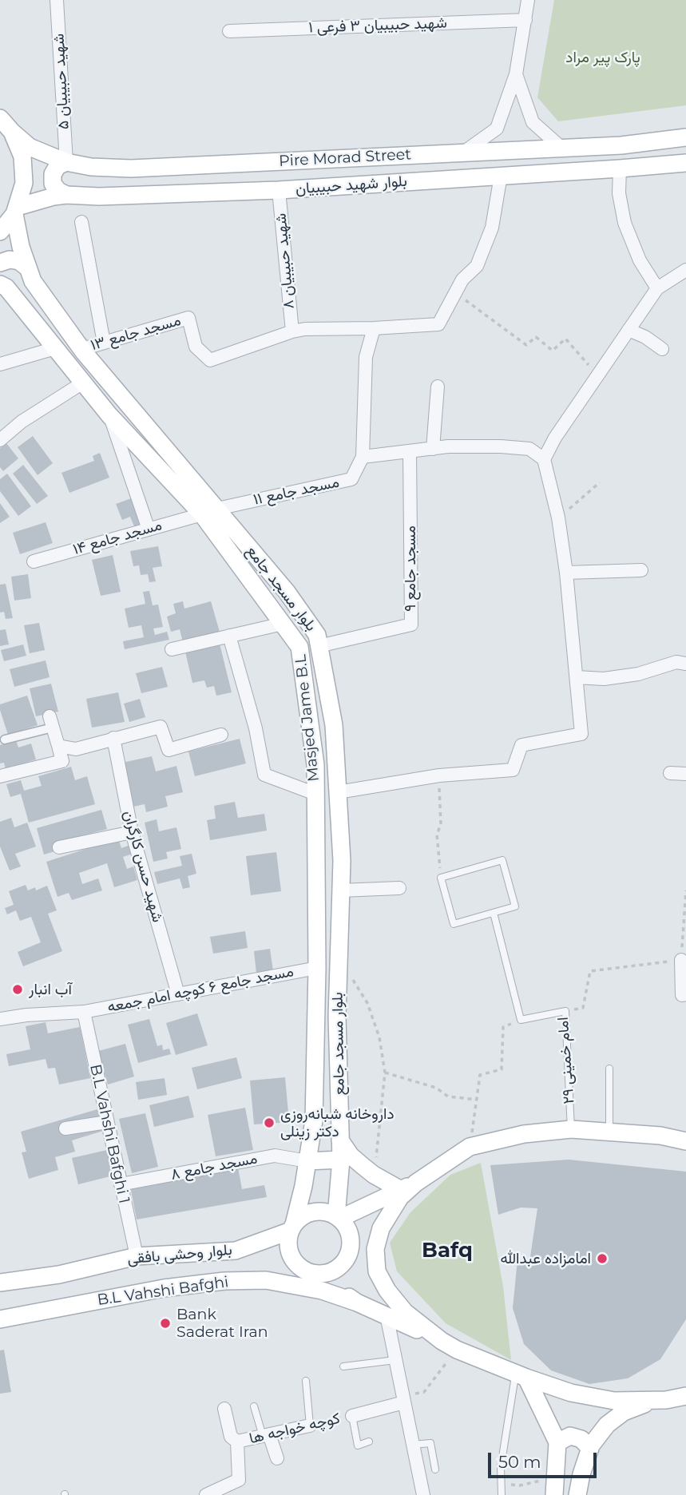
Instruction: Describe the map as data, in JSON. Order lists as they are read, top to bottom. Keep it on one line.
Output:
{"streets":{"main road":["Pire Morad Street","بلوار شهید حبیبیان","بلوار مسجد جامع","Masjed Jame B.L","بلوار وحشی بافقی","B.L Vahshi Bafghi"],"street":["شهید حبیبیان ۳ فرعی ۱","شهید حبیبیان ۵","شهید حبیبیان ۸","مسجد جامع ۱۳","مسجد جامع ۱۱","مسجد جامع ۱۴","مسجد جامع ۹","شهید حسن کارگران","مسجد جامع ۶ کوچه امام جمعه","B.L Vahshi Bafghi 1","مسجد جامع ۸","کوچه خواجه ها"],"lane":["امام خمینی ۲۹"]},"crossings":[["شهید حبیبیان ۵","Pire Morad Street"],["بلوار شهید حبیبیان","شهید حبیبیان ۸"],["بلوار شهید حبیبیان","بلوار مسجد جامع"],["شهید حبیبیان ۸","مسجد جامع ۱۳"],["مسجد جامع ۱۳","بلوار مسجد جامع"],["مسجد جامع ۱۱","مسجد جامع ۱۴"],["مسجد جامع ۱۱","بلوار مسجد جامع"],["مسجد جامع ۱۱","Masjed Jame B.L"],["مسجد جامع ۱۴","بلوار مسجد جامع"],["مسجد جامع ۱۴","Masjed Jame B.L"],["مسجد جامع ۹","بلوار مسجد جامع"],["بلوار مسجد جامع","Masjed Jame B.L"],["بلوار مسجد جامع","بلوار وحشی بافقی"],["بلوار مسجد جامع","B.L Vahshi Bafghi"],["Masjed Jame B.L","مسجد جامع ۶ کوچه امام جمعه"],["Masjed Jame B.L","مسجد جامع ۸"],["Masjed Jame B.L","بلوار وحشی بافقی"],["Masjed Jame B.L","B.L Vahshi Bafghi"],["شهید حسن کارگران","مسجد جامع ۶ کوچه امام جمعه"],["مسجد جامع ۶ کوچه امام جمعه","B.L Vahshi Bafghi 1"],["B.L Vahshi Bafghi 1","مسجد جامع ۸"],["B.L Vahshi Bafghi 1","بلوار وحشی بافقی"],["بلوار وحشی بافقی","B.L Vahshi Bafghi"]],"districts":["Bafq"],"parks":["پارک پیر مراد"],"places":["آب انبار","داروخانه شبانه‌روزی دکتر زینلی","امامزاده عبدالله","Bank Saderat Iran"],"scale_bar":"50 m"}
